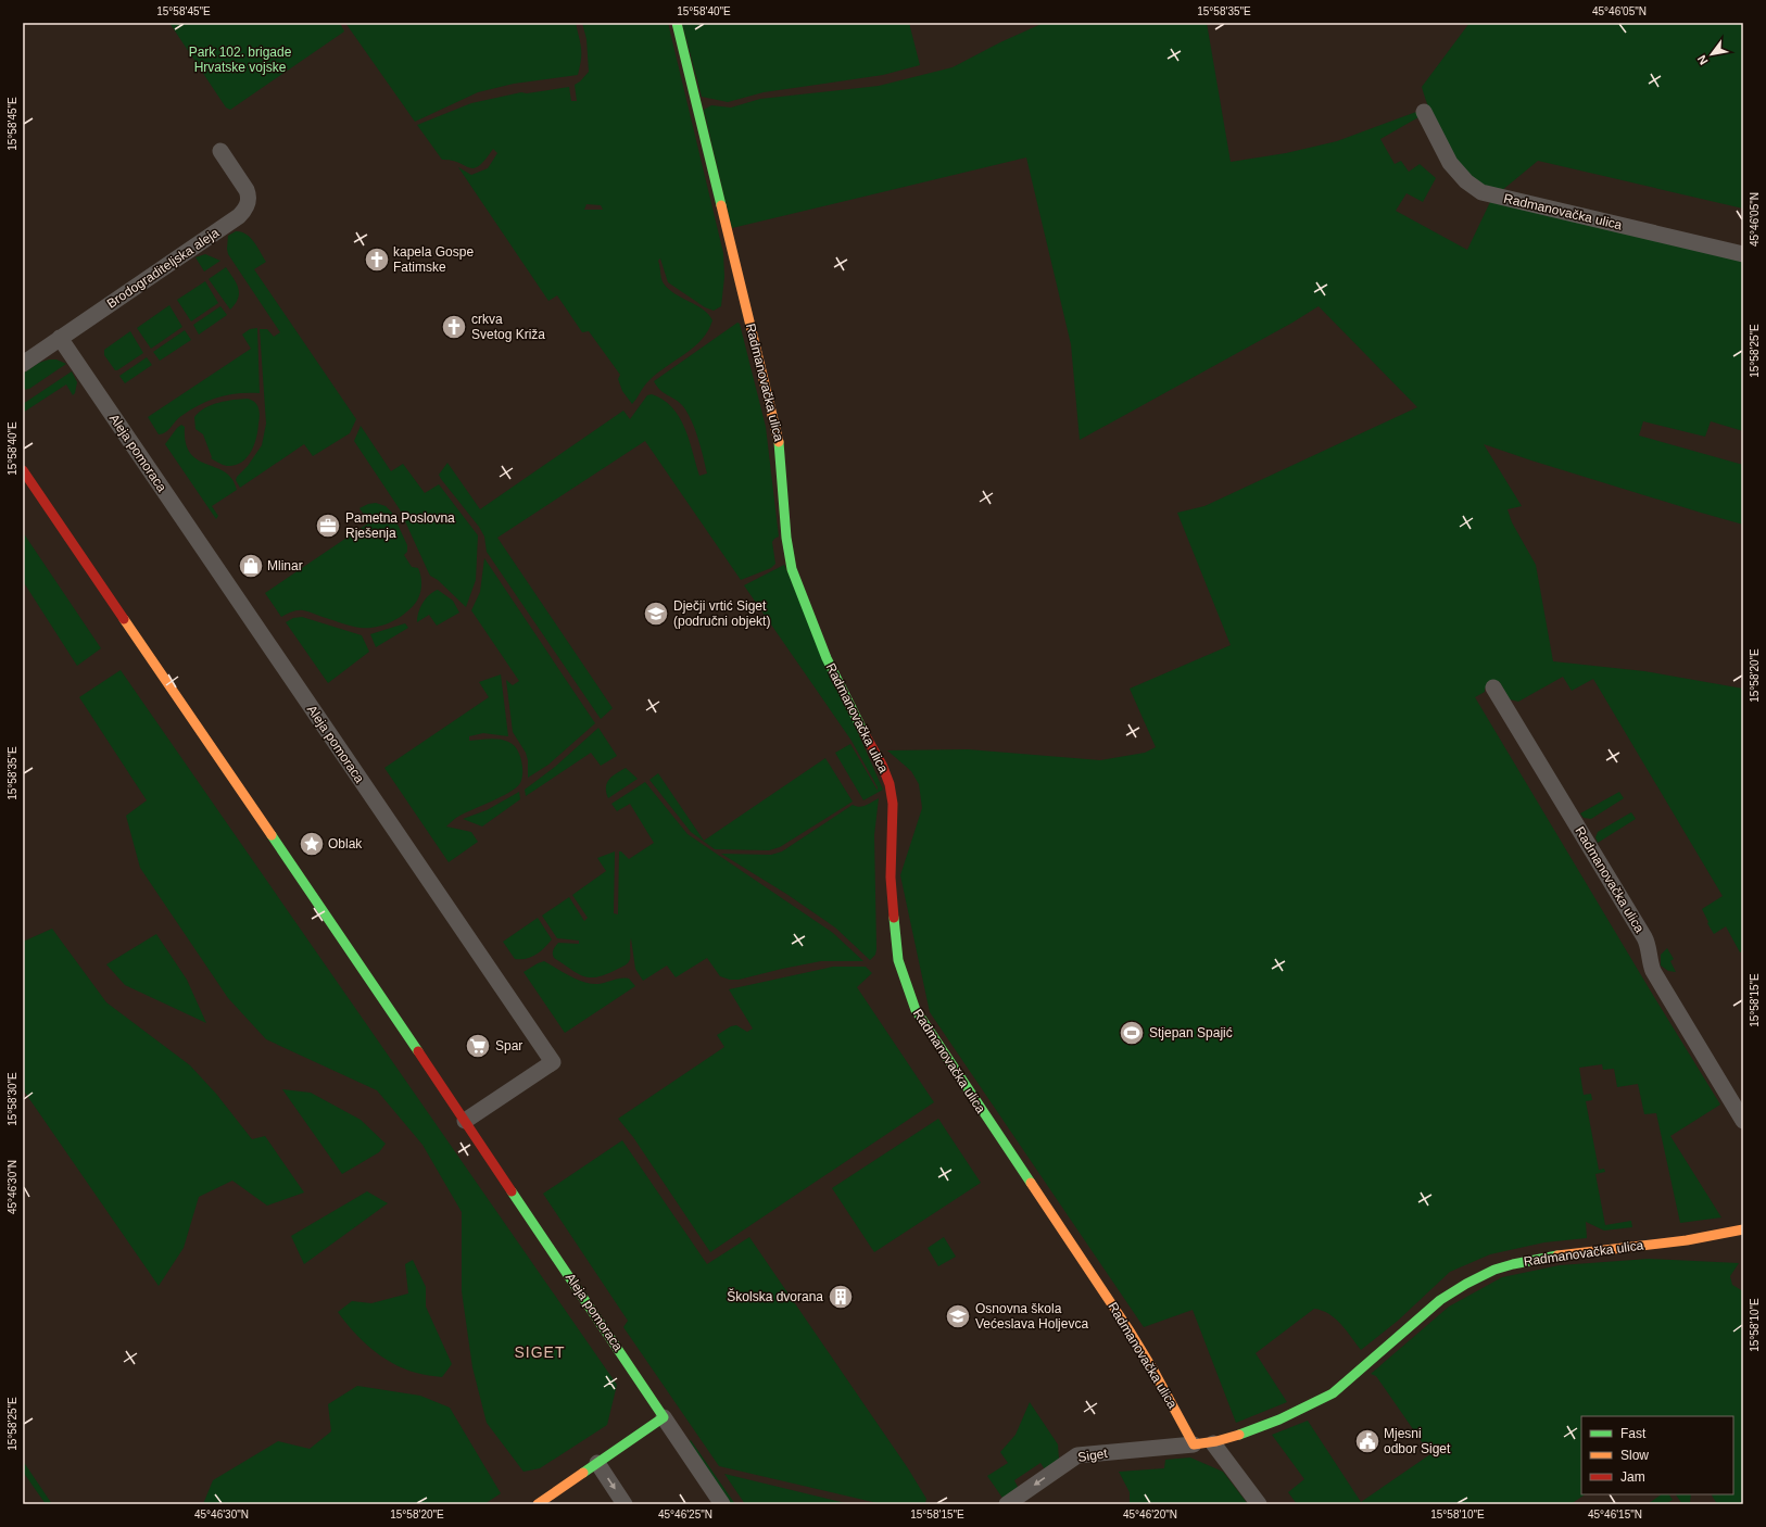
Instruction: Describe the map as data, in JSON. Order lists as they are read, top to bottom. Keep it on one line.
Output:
{"streets":{"street":["Radmanovačka ulica","Brodograditeljska aleja","Aleja pomoraca","Siget"]},"crossings":[["Radmanovačka ulica","Siget"],["Brodograditeljska aleja","Aleja pomoraca"]],"one_way":["Siget"],"districts":["SIGET"],"parks":["Park 102. brigade Hrvatske vojske"],"places":{"church":["kapela Gospe Fatimske","crkva Svetog Križa"],"office":["Pametna Poslovna Rješenja"],"shop":["Mlinar"],"school or university":["Dječji vrtić Siget (područni objekt)","Osnovna škola Većeslava Holjevca"],"place":["Oblak"],"sports":["Stjepan Spajić"],"supermarket":["Spar"],"building":["Školska dvorana"],"public building":["Mjesni odbor Siget"]},"legend":["Fast","Slow","Jam"],"north":"bottom left","coordinates":["15°58'45\"E","15°58'40\"E","15°58'35\"E","45°46'05\"N","15°58'25\"E","15°58'20\"E","15°58'15\"E","15°58'30\"E","45°46'30\"N","15°58'10\"E","45°46'25\"N","45°46'20\"N","45°46'15\"N"]}
